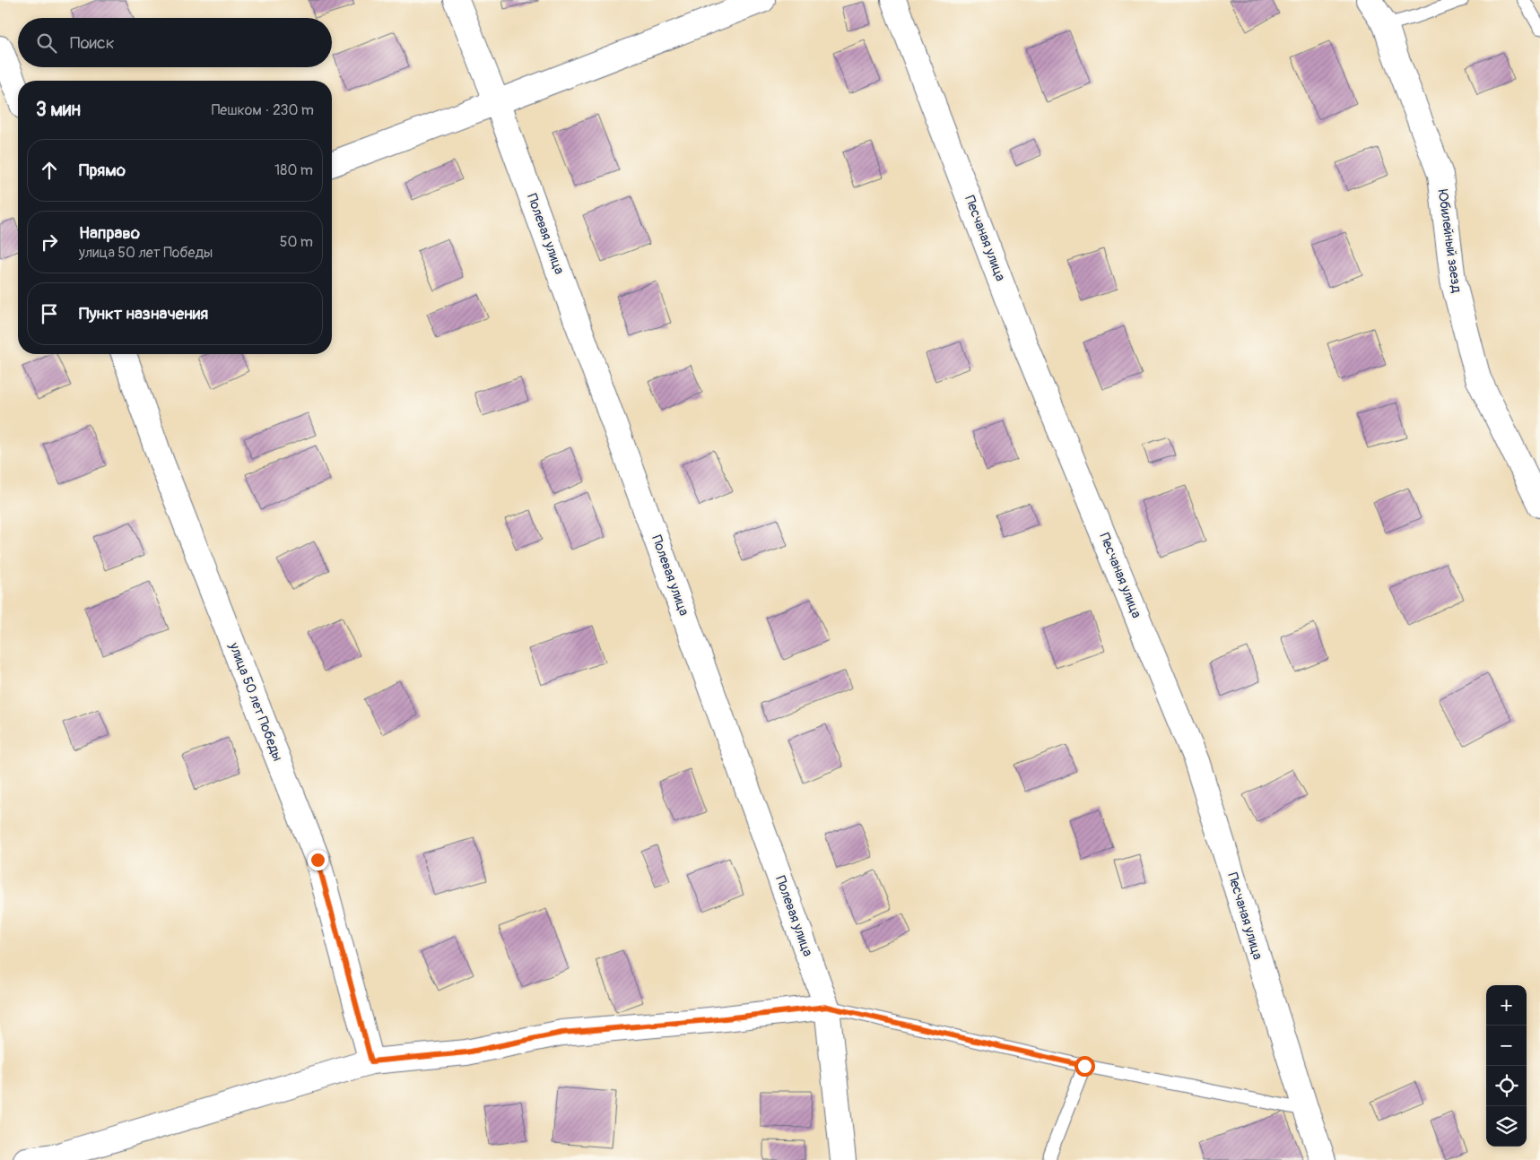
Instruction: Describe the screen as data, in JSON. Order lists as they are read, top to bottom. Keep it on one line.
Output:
{"streets":{"street":["Полевая улица","Песчаная улица","Юбилейный заезд","улица 50 лет Победы"]},"page":{"search":"Поиск","heading":["3 мин","Пешком · 230 m"],"list":[["Прямо","180 m"],["Направо","улица 50 лет Победы","50 m"],"Пункт назначения"],"map_buttons":["+","−"]}}
